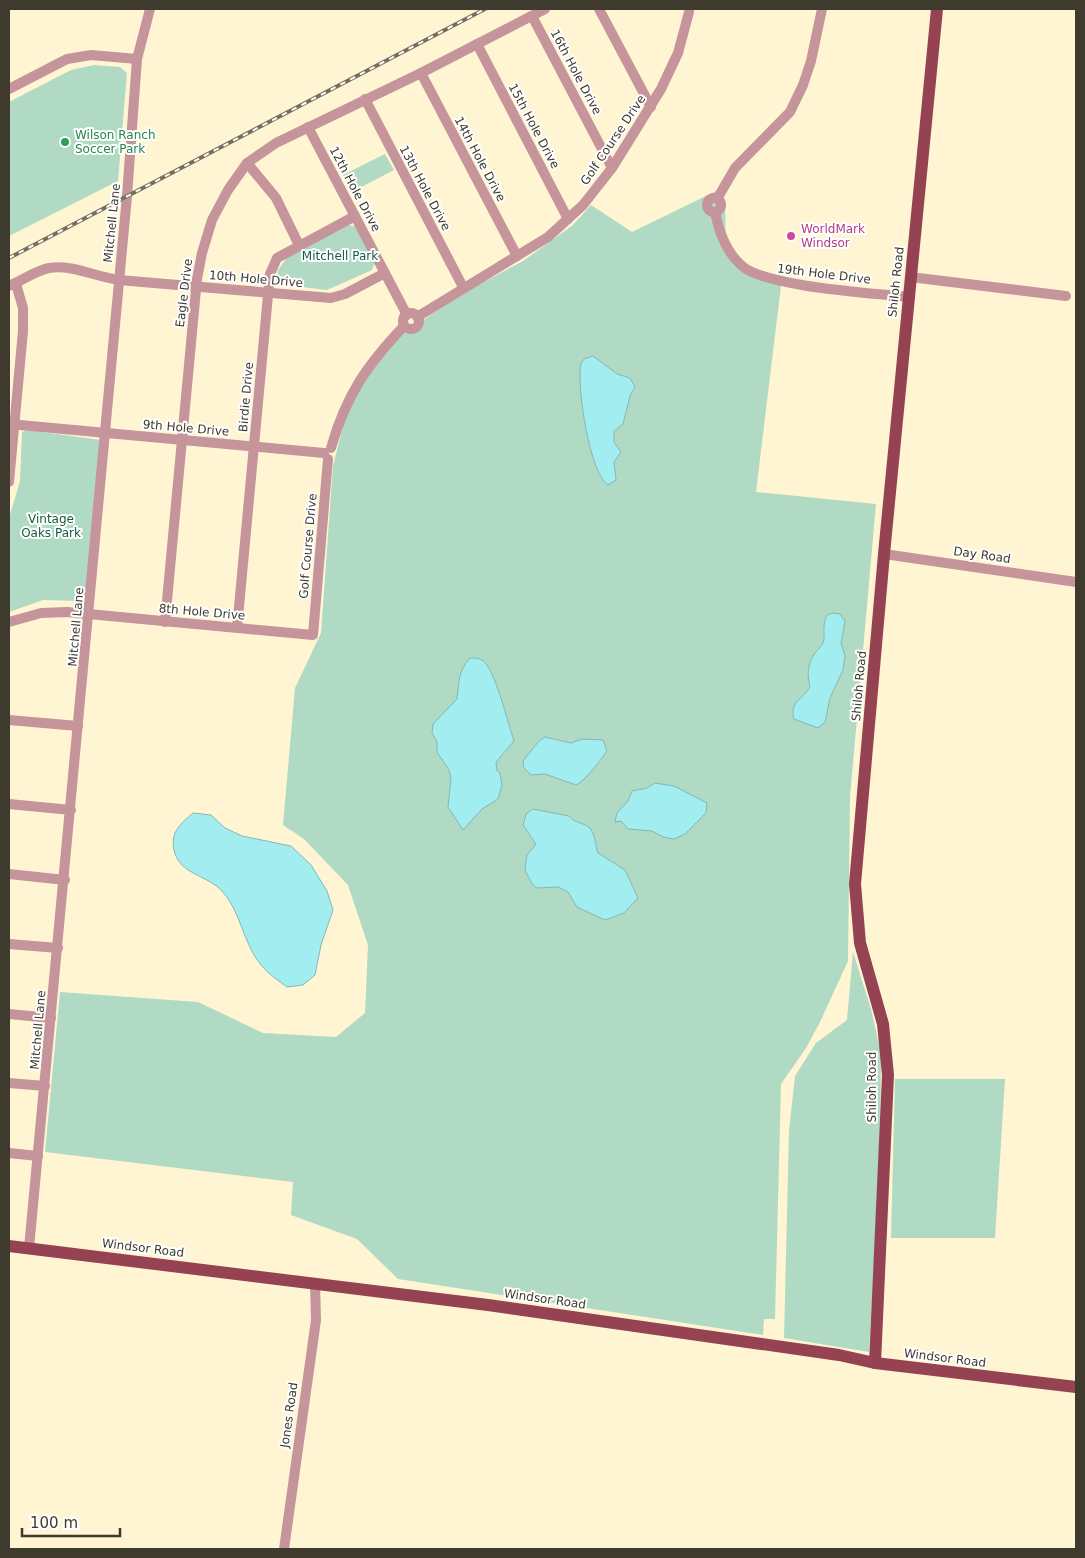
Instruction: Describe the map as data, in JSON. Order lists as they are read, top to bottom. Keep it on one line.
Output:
{"streets":{"main road":["Shiloh Road","Windsor Road"],"street":["16th Hole Drive","15th Hole Drive","Golf Course Drive","14th Hole Drive","13th Hole Drive","12th Hole Drive","Mitchell Lane","19th Hole Drive","10th Hole Drive","Eagle Drive","Birdie Drive","9th Hole Drive","Day Road","8th Hole Drive","Jones Road"]},"crossings":[["16th Hole Drive","Golf Course Drive"],["16th Hole Drive","Eagle Drive"],["15th Hole Drive","Golf Course Drive"],["15th Hole Drive","Eagle Drive"],["Golf Course Drive","14th Hole Drive"],["Golf Course Drive","13th Hole Drive"],["Golf Course Drive","12th Hole Drive"],["Golf Course Drive","9th Hole Drive"],["Golf Course Drive","8th Hole Drive"],["14th Hole Drive","Eagle Drive"],["13th Hole Drive","Eagle Drive"],["12th Hole Drive","10th Hole Drive"],["12th Hole Drive","Eagle Drive"],["12th Hole Drive","Birdie Drive"],["Mitchell Lane","10th Hole Drive"],["Mitchell Lane","9th Hole Drive"],["Mitchell Lane","8th Hole Drive"],["Mitchell Lane","Windsor Road"],["19th Hole Drive","Shiloh Road"],["10th Hole Drive","Eagle Drive"],["10th Hole Drive","Birdie Drive"],["Shiloh Road","Day Road"],["Shiloh Road","Windsor Road"],["Eagle Drive","9th Hole Drive"],["Eagle Drive","8th Hole Drive"],["Birdie Drive","9th Hole Drive"],["Birdie Drive","8th Hole Drive"],["Windsor Road","Jones Road"]],"parks":["Mitchell Park","Vintage Oaks Park"],"places":["Wilson Ranch Soccer Park","WorldMark Windsor"],"scale_bar":"100 m"}
